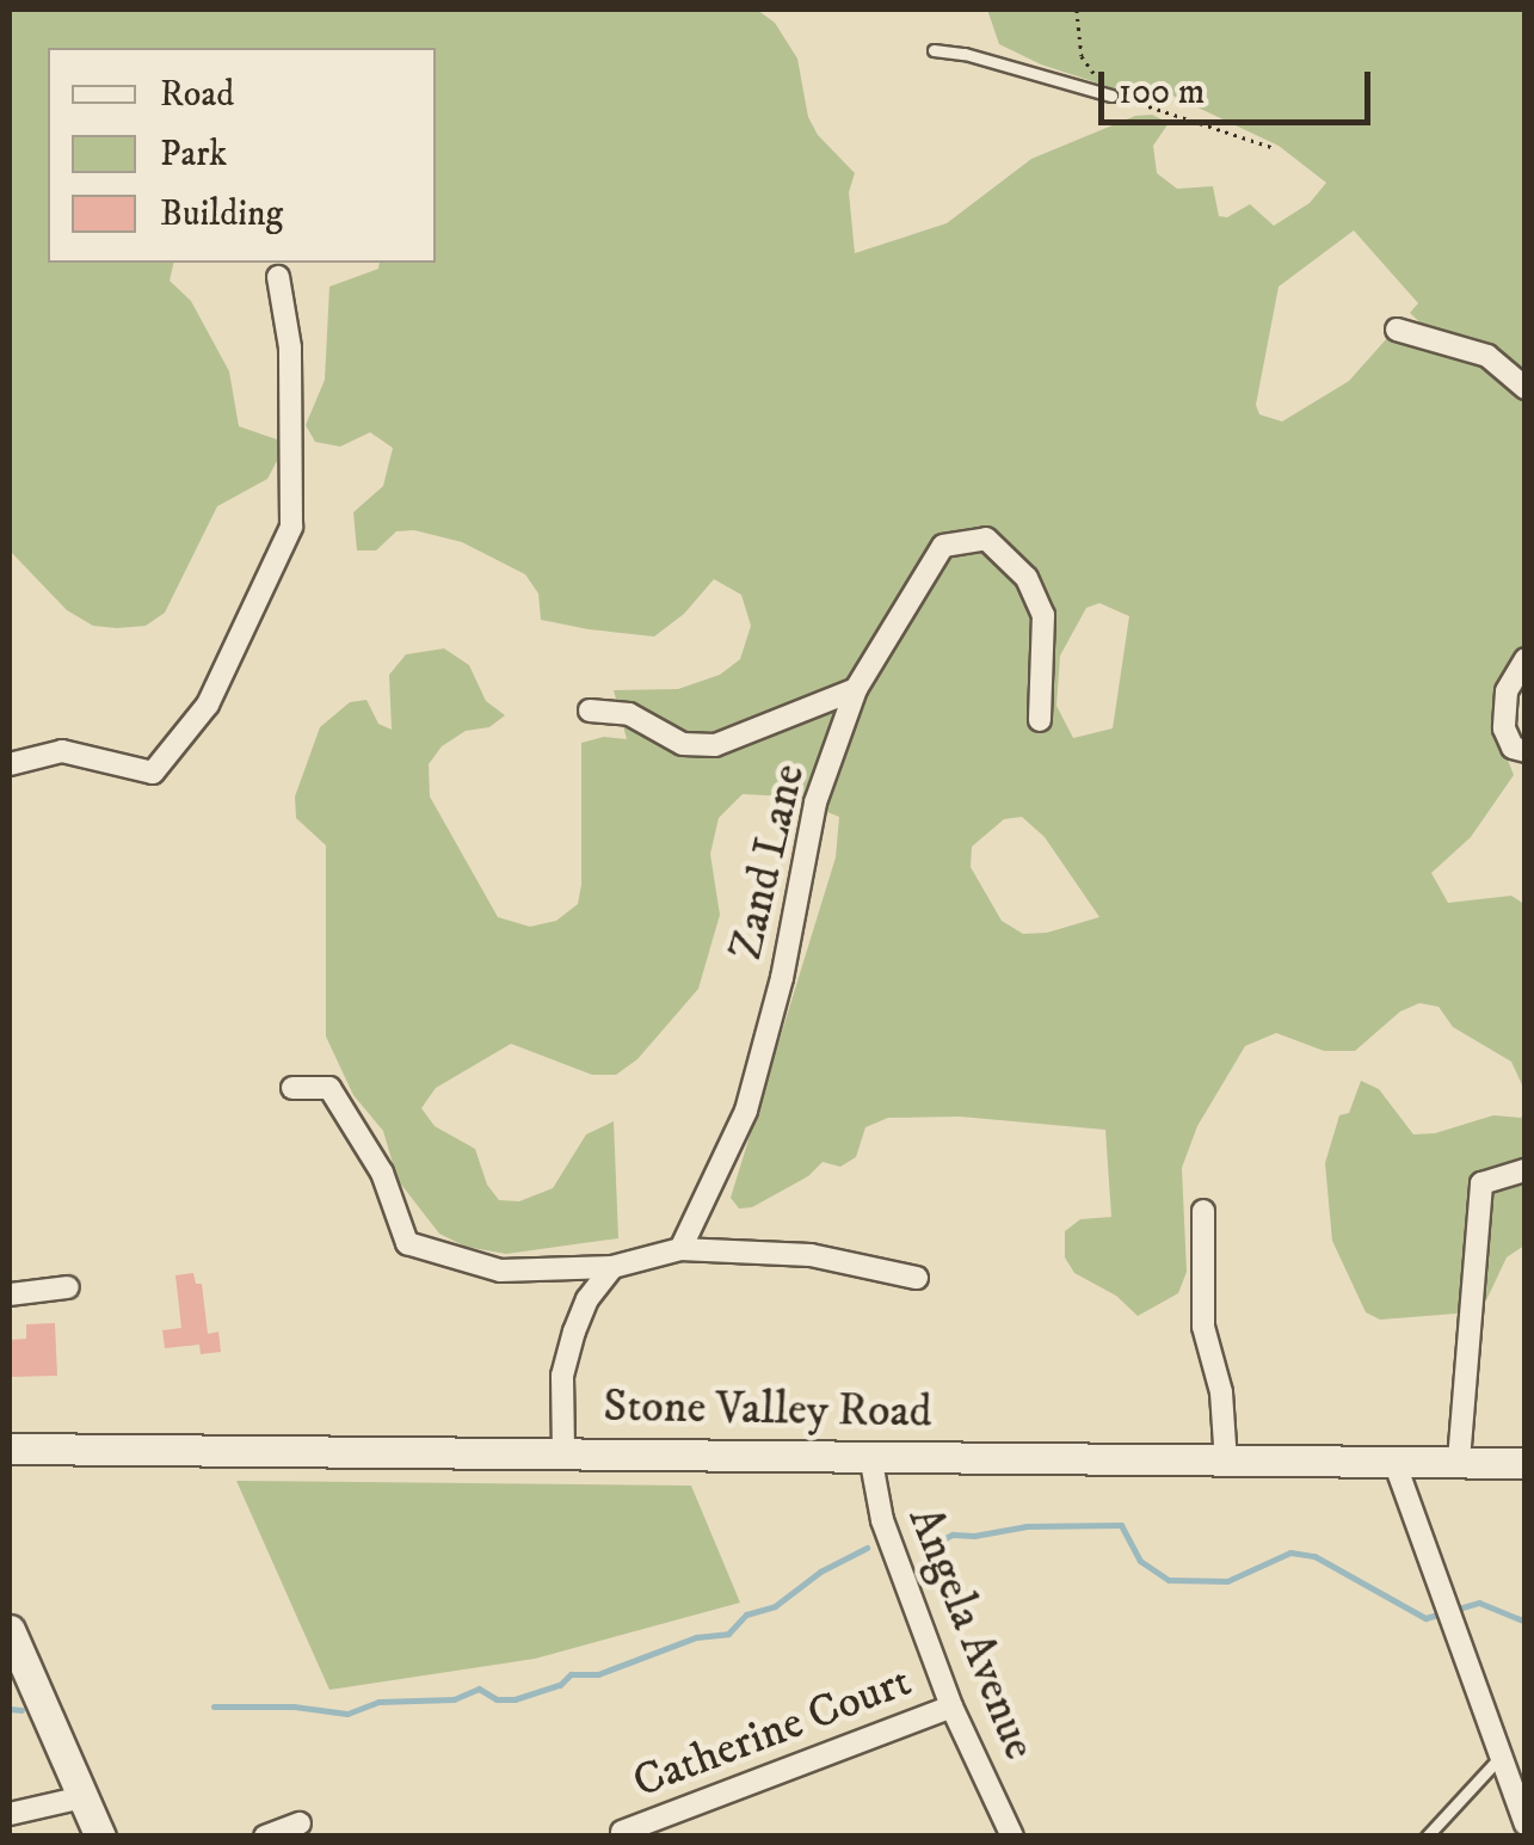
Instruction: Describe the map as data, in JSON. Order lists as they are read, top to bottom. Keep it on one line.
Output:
{"streets":{"street":["Zand Lane","Stone Valley Road","Angela Avenue","Catherine Court"]},"crossings":[["Stone Valley Road","Angela Avenue"],["Angela Avenue","Catherine Court"]],"legend":["Road","Park","Building"],"scale_bar":"100 m"}
